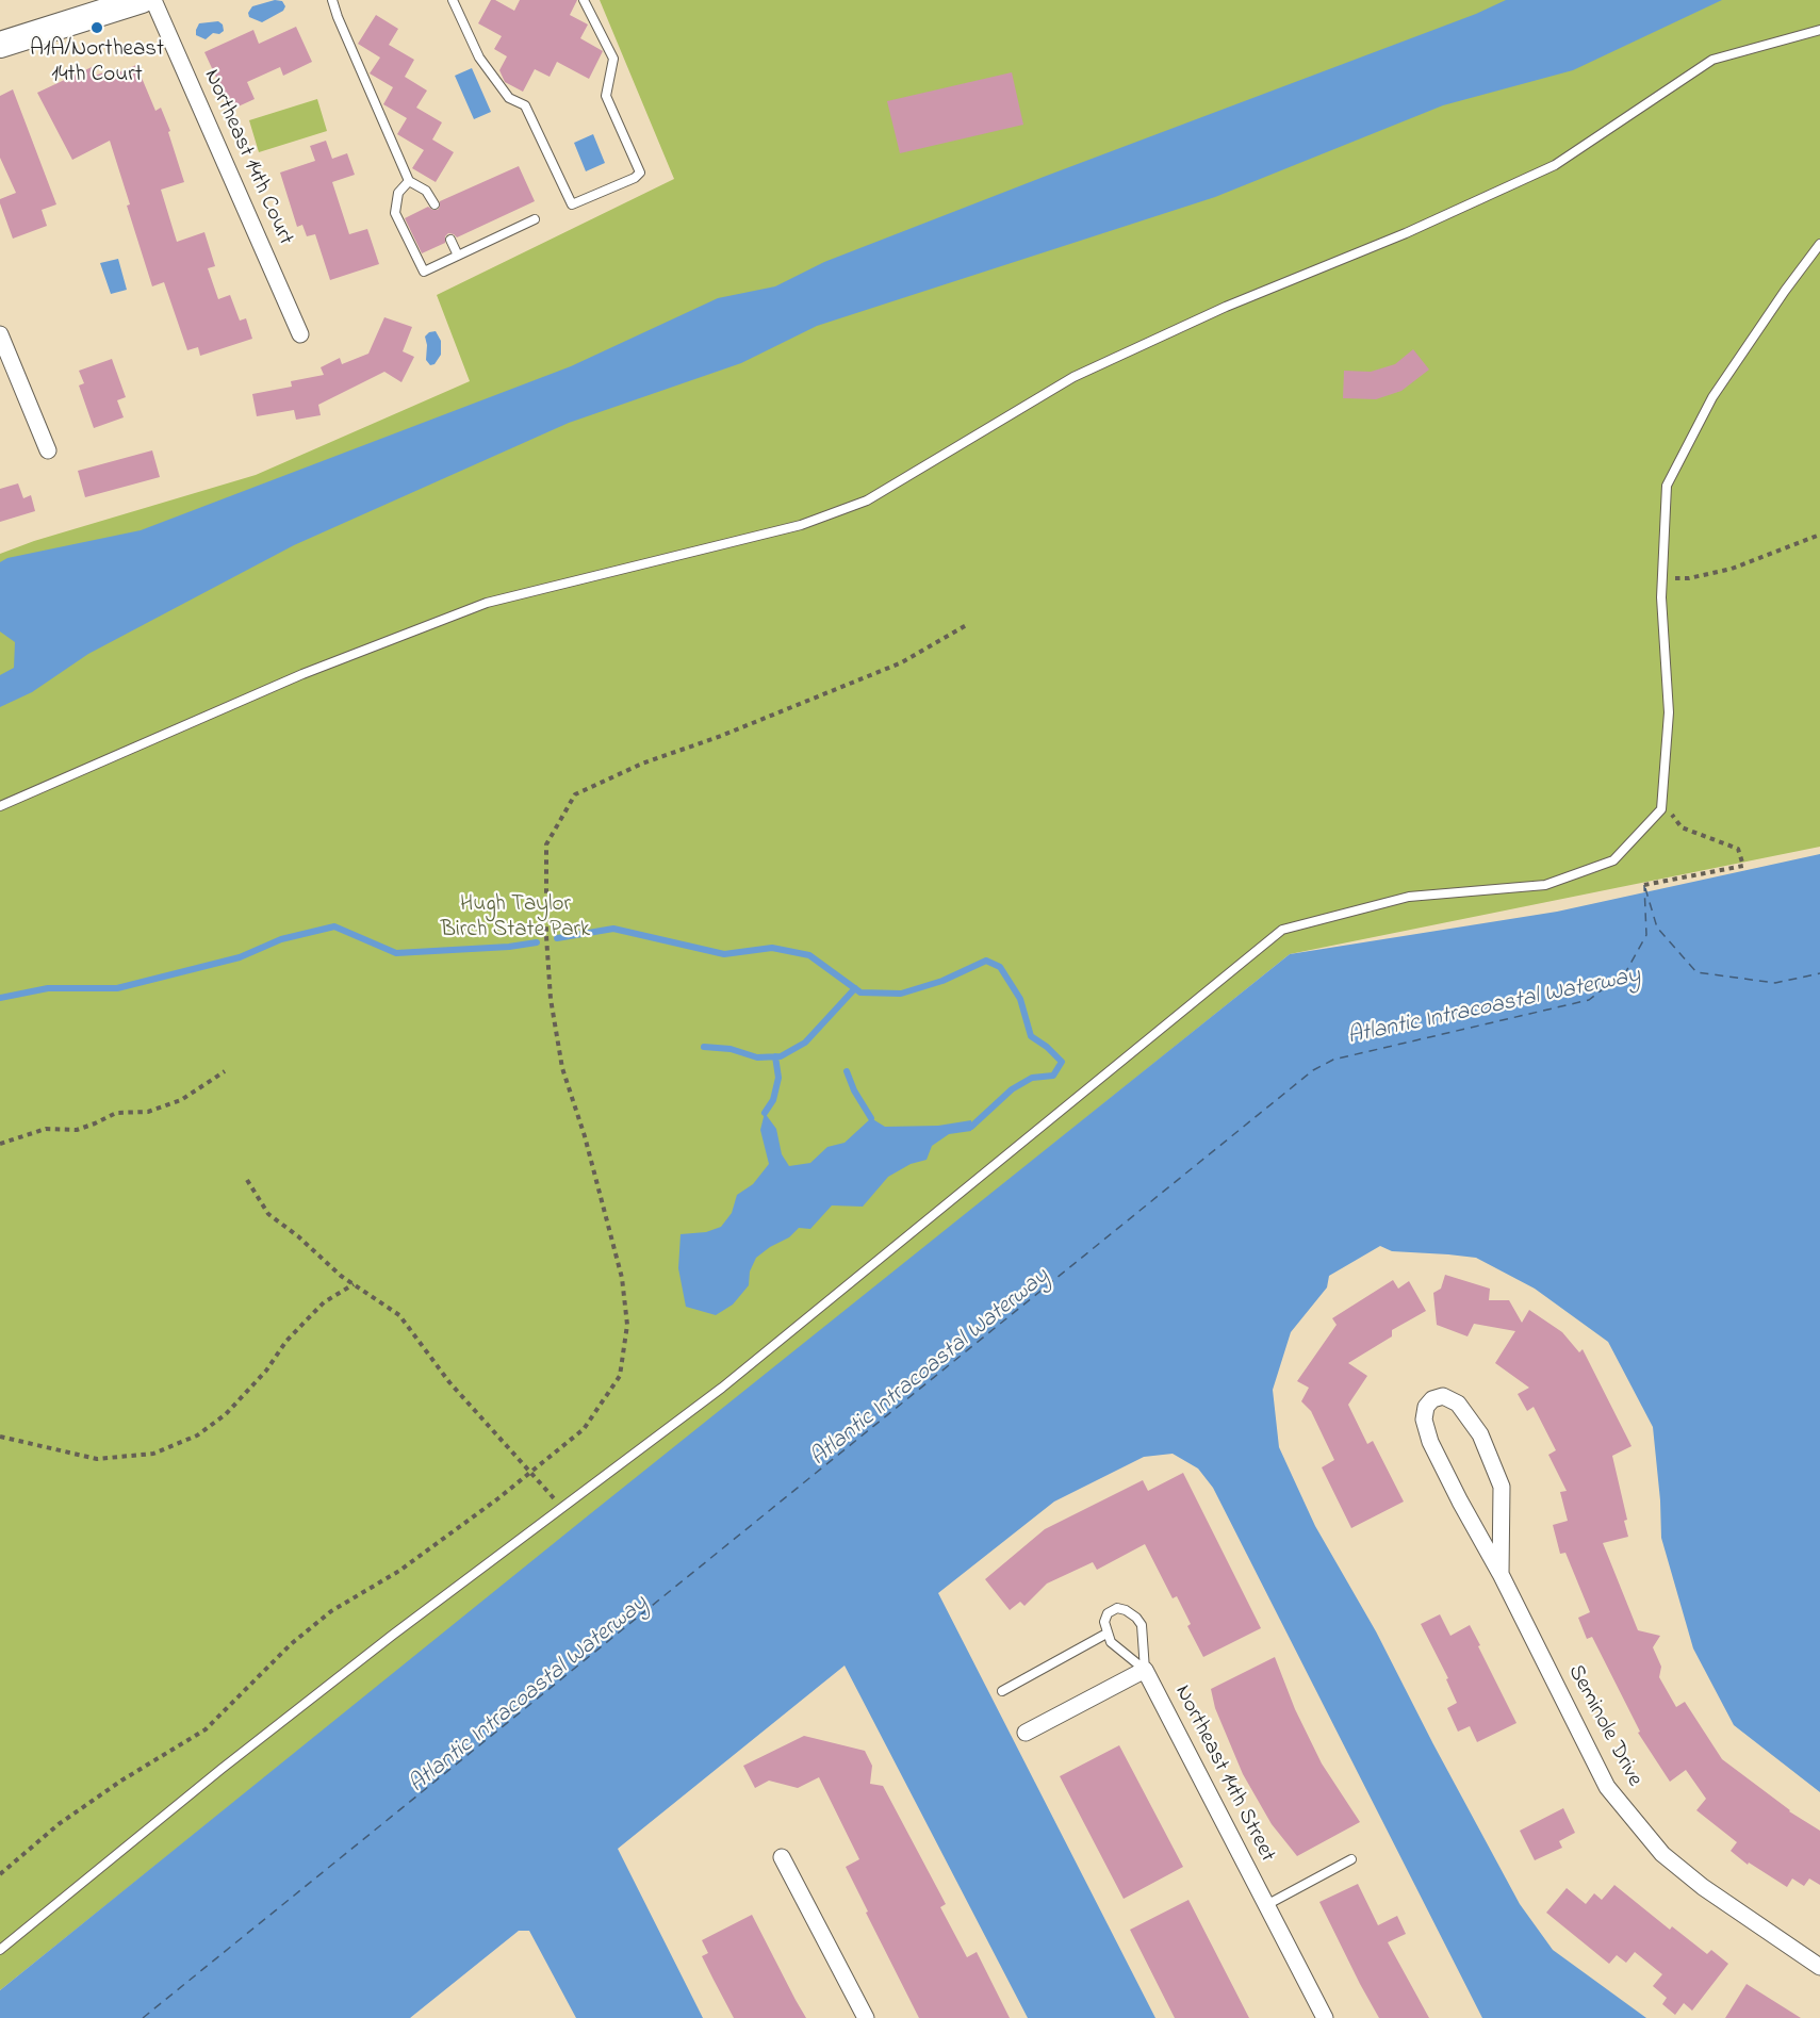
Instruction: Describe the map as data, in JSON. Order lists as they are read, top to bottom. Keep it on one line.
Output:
{"streets":{"street":["Northeast 14th Court","Seminole Drive","Northeast 14th Street"]},"water":["Atlantic Intracoastal Waterway"],"parks":["Hugh Taylor Birch State Park"],"places":["A1A/Northeast 14th Court"]}
